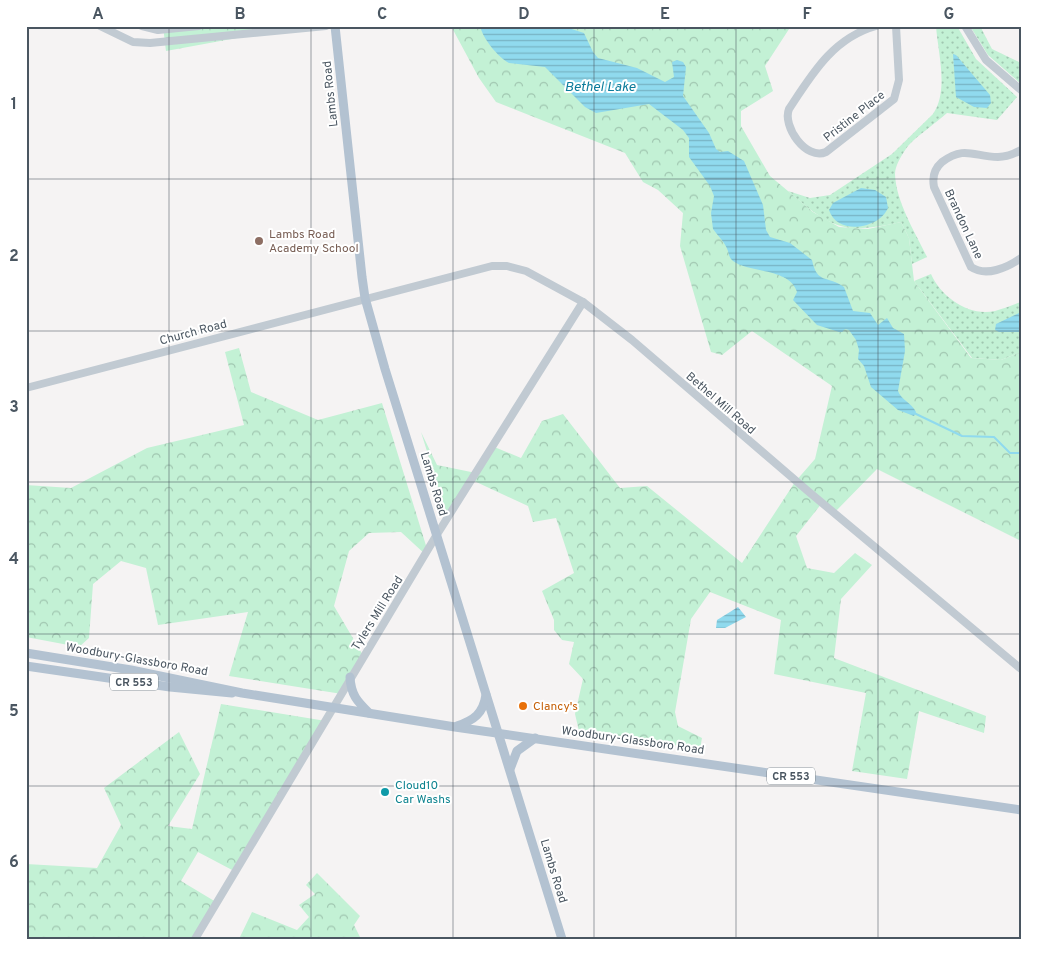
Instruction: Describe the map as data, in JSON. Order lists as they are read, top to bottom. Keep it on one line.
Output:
{"streets":{"main road":["Lambs Road","Woodbury-Glassboro Road","CR 553"],"street":["Pristine Place","Brandon Lane","Church Road","Bethel Mill Road","Tylers Mill Road"]},"crossings":[["Lambs Road","Church Road"],["Lambs Road","Bethel Mill Road"],["Lambs Road","Tylers Mill Road"],["Lambs Road","Woodbury-Glassboro Road"],["Church Road","Bethel Mill Road"],["Bethel Mill Road","Tylers Mill Road"],["Tylers Mill Road","Woodbury-Glassboro Road"]],"water":["Bethel Lake"],"places":["Lambs Road Academy School","Clancy's","Cloud10 Car Washs"],"grid":{"columns":["A","B","C","D","E","F","G"],"rows":["1","2","3","4","5","6"]}}
